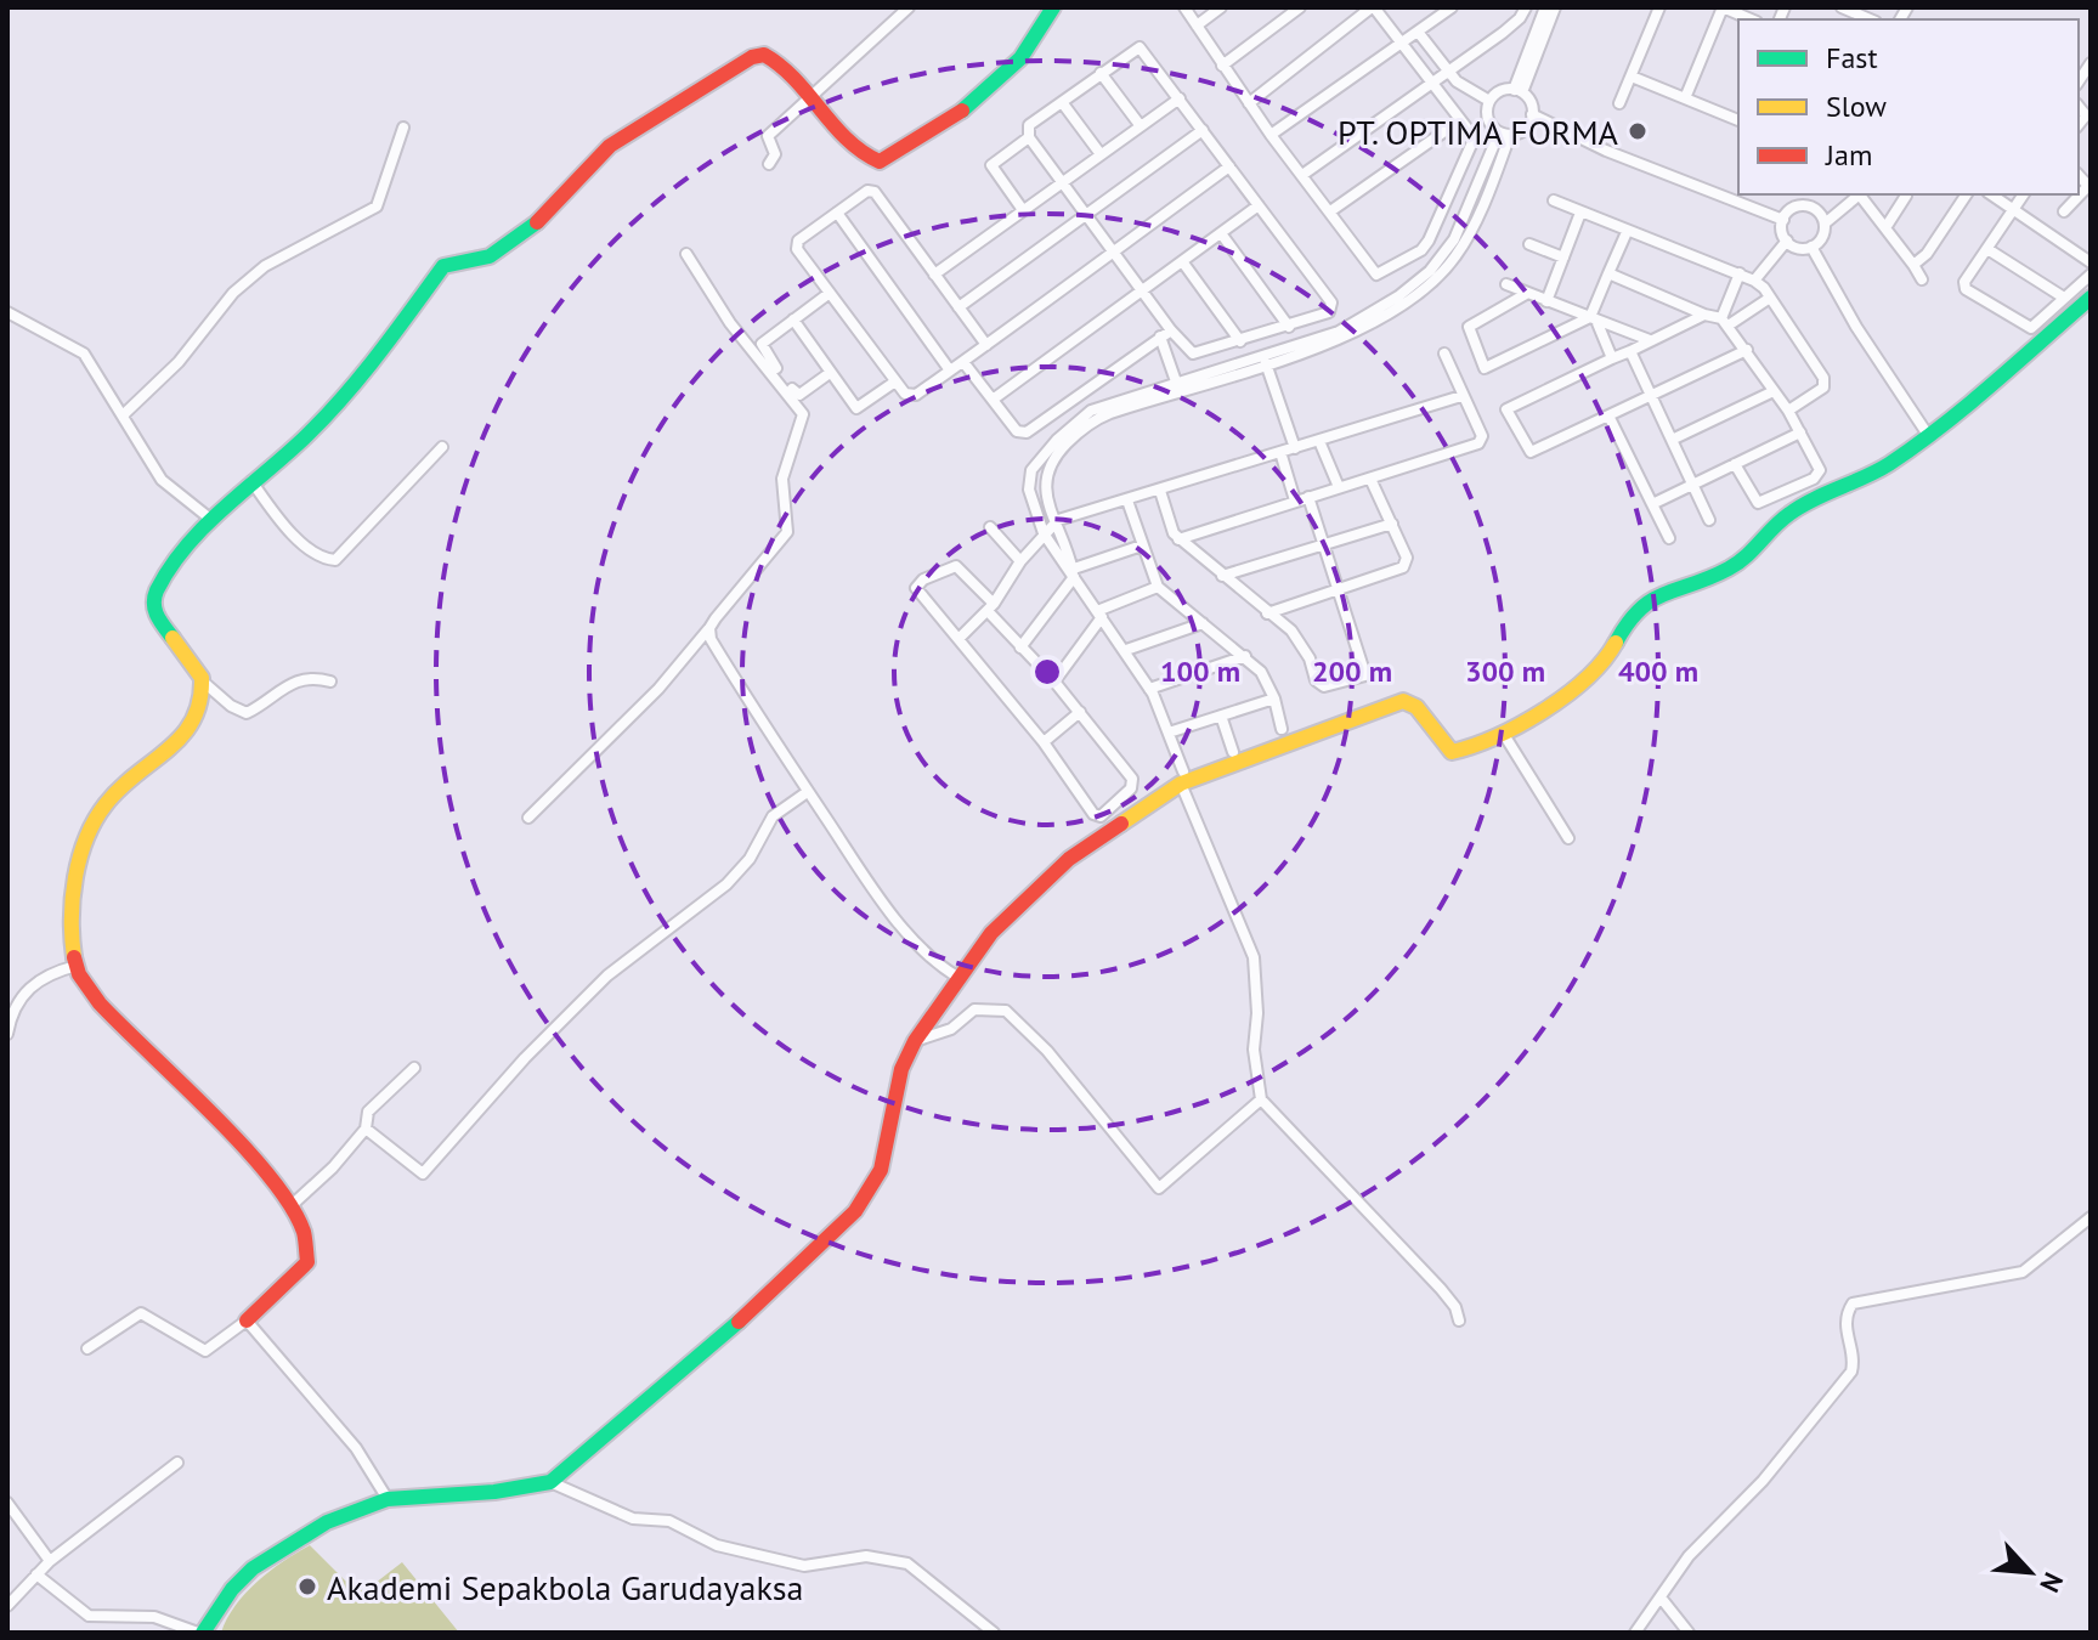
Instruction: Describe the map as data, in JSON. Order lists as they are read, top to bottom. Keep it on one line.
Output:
{"places":["PT. OPTIMA FORMA","Akademi Sepakbola Garudayaksa"],"legend":["Fast","Slow","Jam"],"north":"bottom right","rings":["100 m","200 m","300 m","400 m"]}
